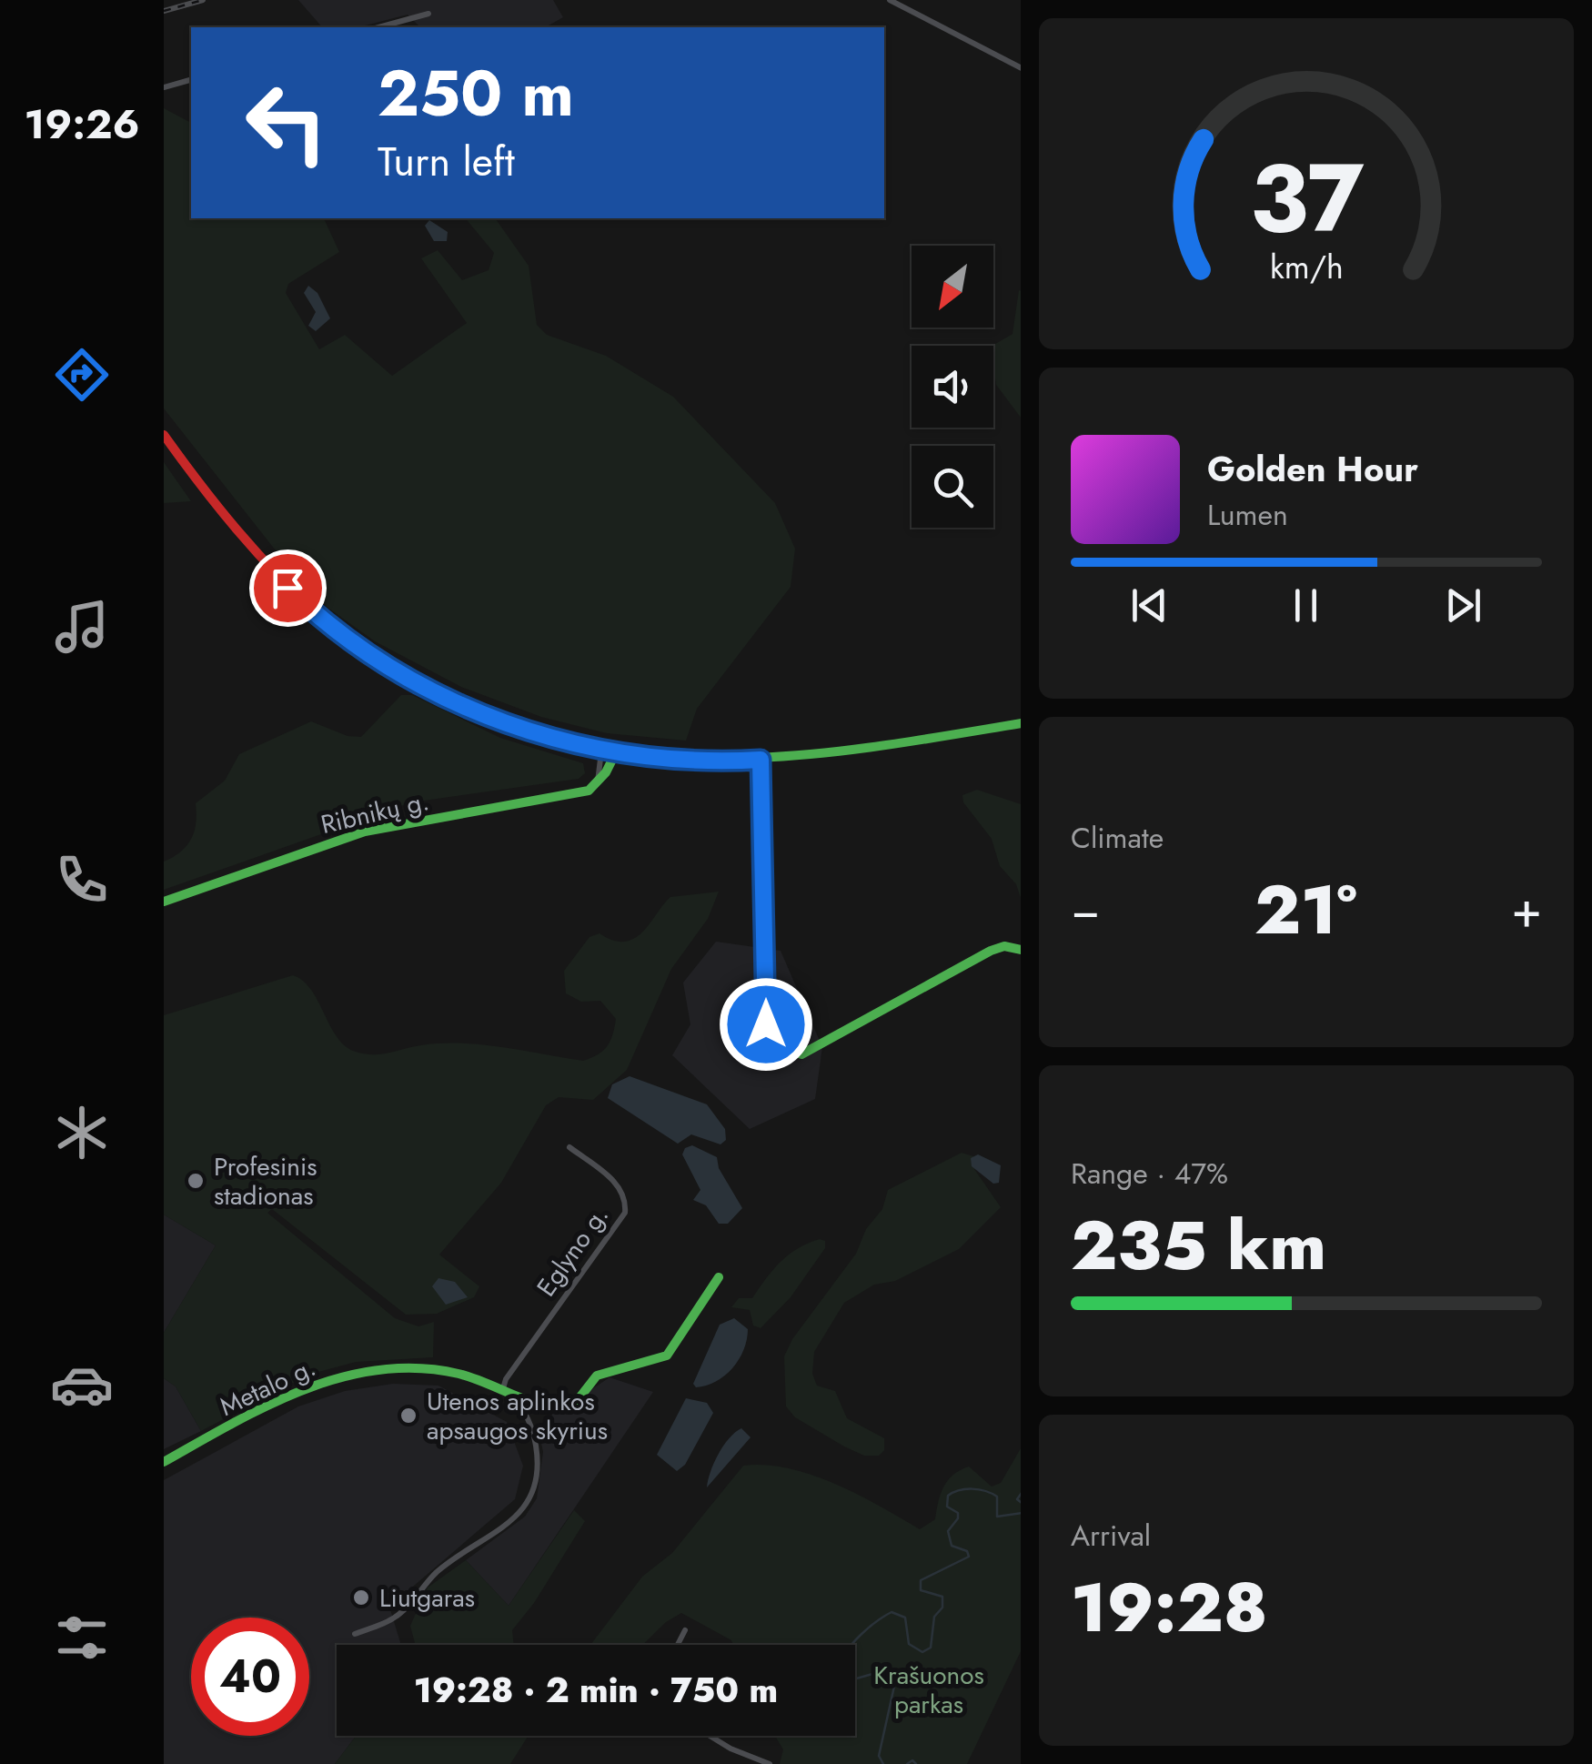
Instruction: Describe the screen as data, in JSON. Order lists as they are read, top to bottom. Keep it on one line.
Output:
{"streets":{"main road":["Ribnikų g.","Metalo g."],"street":["Eglyno g."]},"crossings":[["Eglyno g.","Metalo g."]],"parks":["Krašuonos parkas"],"places":["Profesinis stadionas","Utenos aplinkos apsaugos skyrius","Liutgaras"],"north":"bottom left","page":{"tabs":"19:26","turn":["250 m","Turn left"],"song":["Golden Hour","Lumen"],"tile":["Climate",["Range · 47%","235 km"],["Arrival","19:28"]],"heat":["−","21°","+"],"limit":"40","trip":"19:28 · 2 min · 750 m","gauge":["37","km/h"]}}
